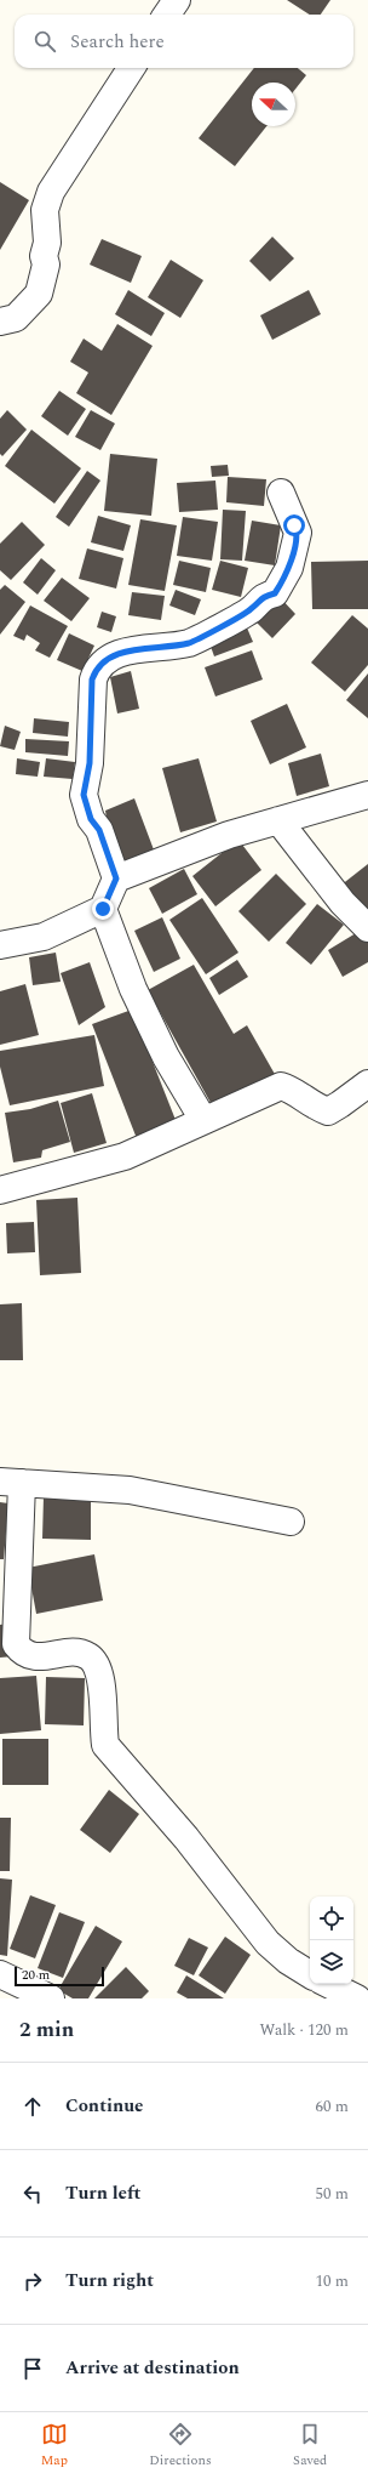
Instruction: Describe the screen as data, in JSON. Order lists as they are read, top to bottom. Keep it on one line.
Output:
{"scale_bar":"20 m","north":"left","page":{"search":"Search here","scale":"20 m","heading":["2 min","Walk · 120 m"],"list":[["Continue","60 m"],["Turn left","50 m"],["Turn right","10 m"],"Arrive at destination"],"nav":["Map","Directions","Saved"]}}
